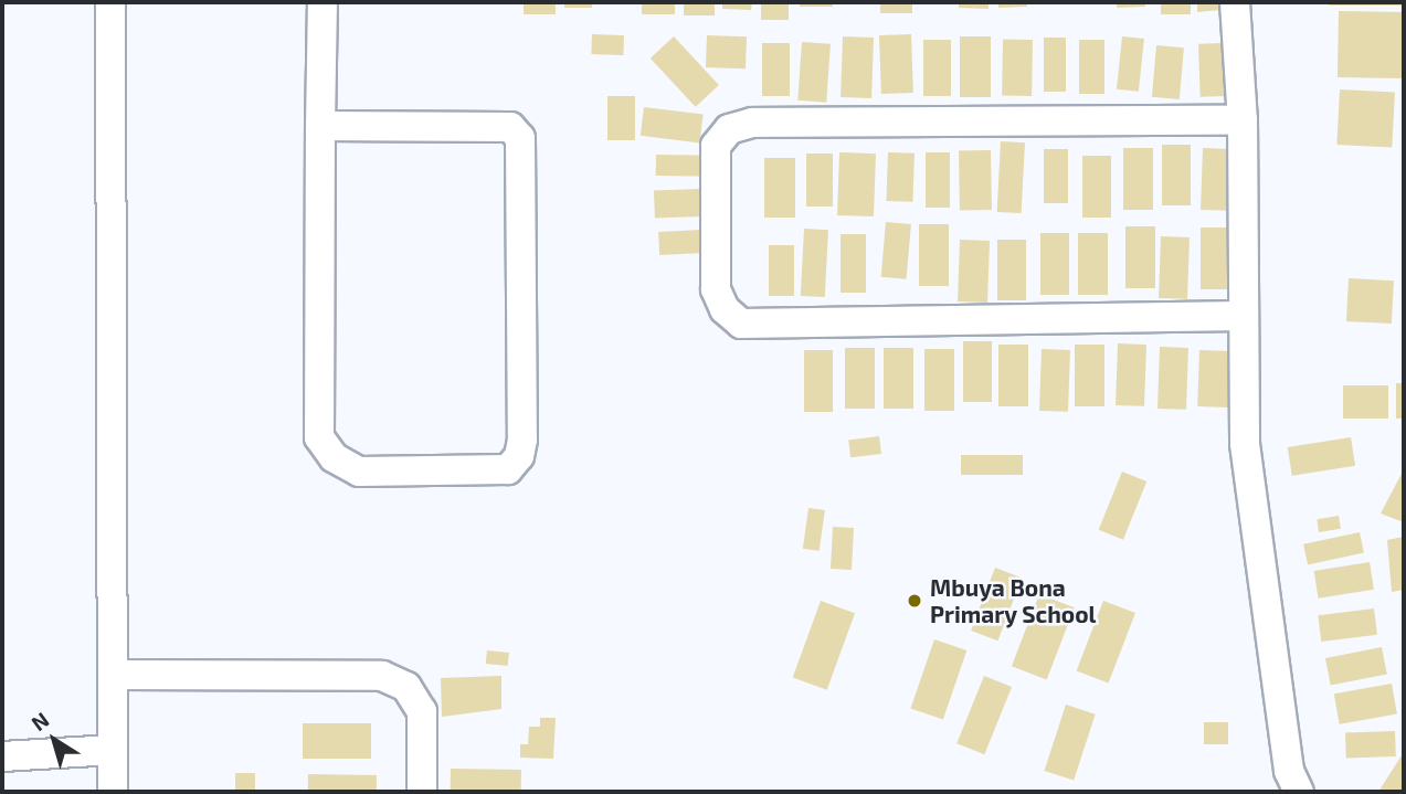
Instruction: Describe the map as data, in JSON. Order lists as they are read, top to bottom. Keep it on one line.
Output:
{"places":["Mbuya Bona Primary School"],"north":"top left"}
